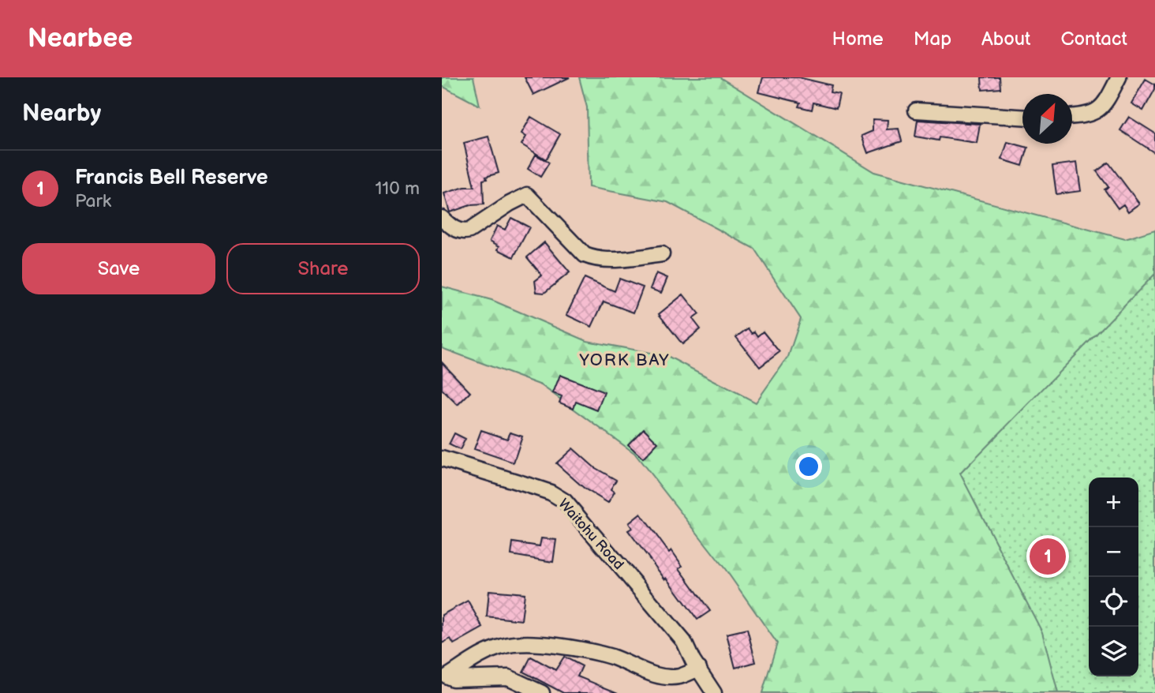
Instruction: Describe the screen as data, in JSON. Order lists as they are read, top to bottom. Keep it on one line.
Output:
{"streets":{"street":["Waitohu Road"]},"districts":["YORK BAY"],"north":"top right","page":{"header":"Nearbee","nav":["Home","Map","About","Contact"],"heading":"Nearby","list":[{"mark":"1","name":"Francis Bell Reserve","note":"Park","value":"110 m"}],"buttons":["Save","Share"],"map_buttons":["+","−"],"pins":"1"}}
